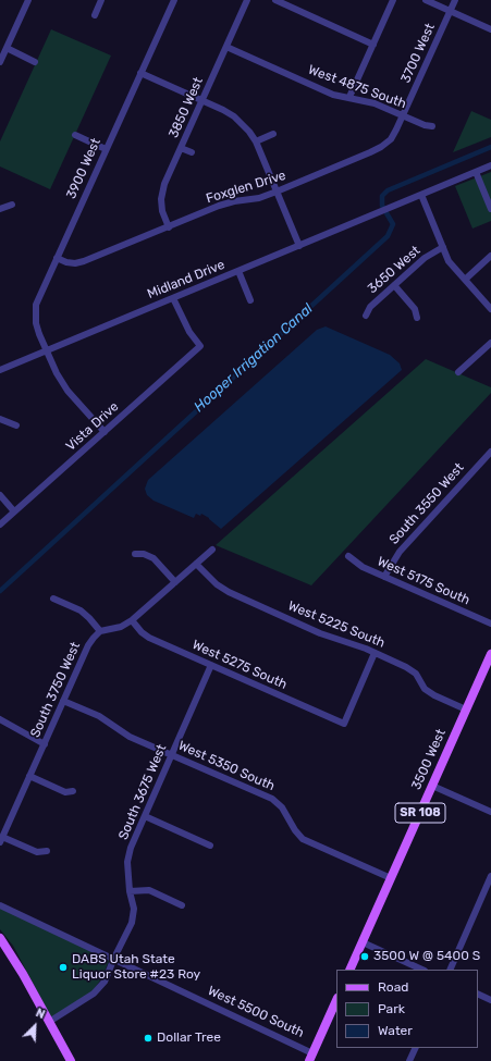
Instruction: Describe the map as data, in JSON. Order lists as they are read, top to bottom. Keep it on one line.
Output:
{"streets":{"main road":["3500 West","SR 108"],"street":["3700 West","West 4875 South","3850 West","3900 West","Foxglen Drive","3650 West","Midland Drive","Vista Drive","South 3550 West","West 5175 South","West 5225 South","West 5275 South","South 3750 West","West 5350 South","South 3675 West","West 5500 South"]},"crossings":[["3700 West","West 4875 South"],["3700 West","Foxglen Drive"],["West 4875 South","3850 West"],["West 4875 South","Foxglen Drive"],["3850 West","Foxglen Drive"],["3900 West","Foxglen Drive"],["3900 West","Midland Drive"],["3900 West","Vista Drive"],["Midland Drive","Vista Drive"],["South 3550 West","West 5175 South"],["West 5225 South","West 5275 South"],["West 5225 South","3500 West"],["West 5275 South","South 3675 West"],["South 3750 West","West 5350 South"],["3500 West","West 5350 South"],["West 5350 South","South 3675 West"],["South 3675 West","West 5500 South"]],"water":["Hooper Irrigation Canal"],"places":["3500 W @ 5400 S","DABS Utah State Liquor Store #23 Roy","Dollar Tree"],"legend":["Road","Park","Water"],"north":"top right"}
